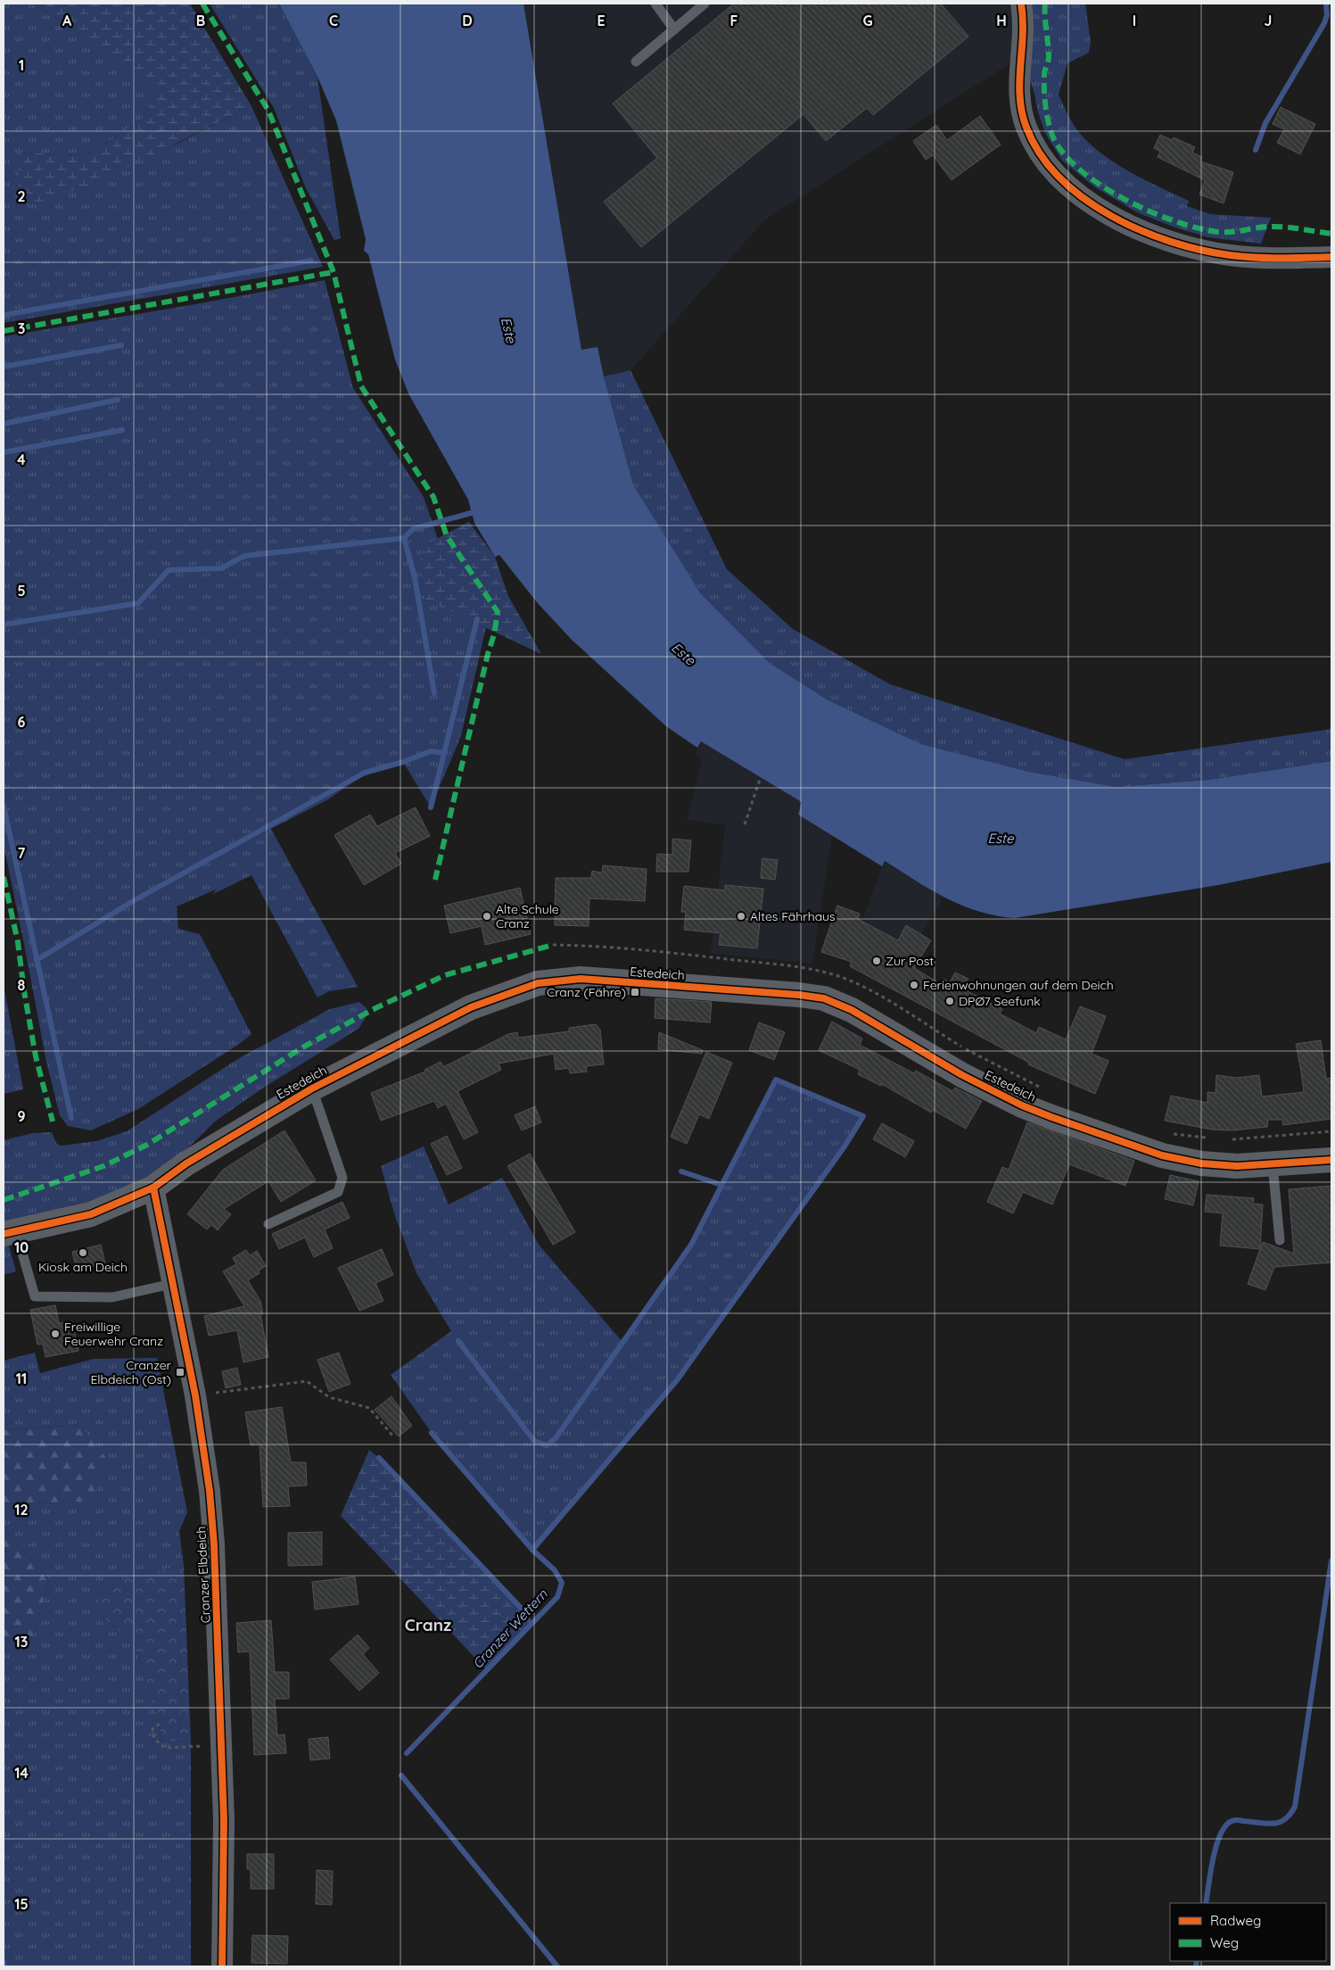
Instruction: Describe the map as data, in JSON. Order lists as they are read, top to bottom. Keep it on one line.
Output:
{"streets":{"street":["Estedeich","Cranzer Elbdeich"]},"crossings":[["Estedeich","Cranzer Elbdeich"]],"districts":["Cranz"],"water":["Este","Cranzer Wettern"],"places":{"other":["Alte Schule Cranz","Altes Fährhaus","Zur Post","Ferienwohnungen auf dem Deich","DPØ7 Seefunk","Kiosk am Deich","Freiwillige Feuerwehr Cranz"],"transit":["Cranz (Fähre)","Cranzer Elbdeich (Ost)"]},"legend":["Radweg","Weg"],"grid":{"columns":["A","B","C","D","E","F","G","H","I","J"],"rows":["1","2","3","4","5","6","7","8","9","10","11","12","13","14","15"]}}
